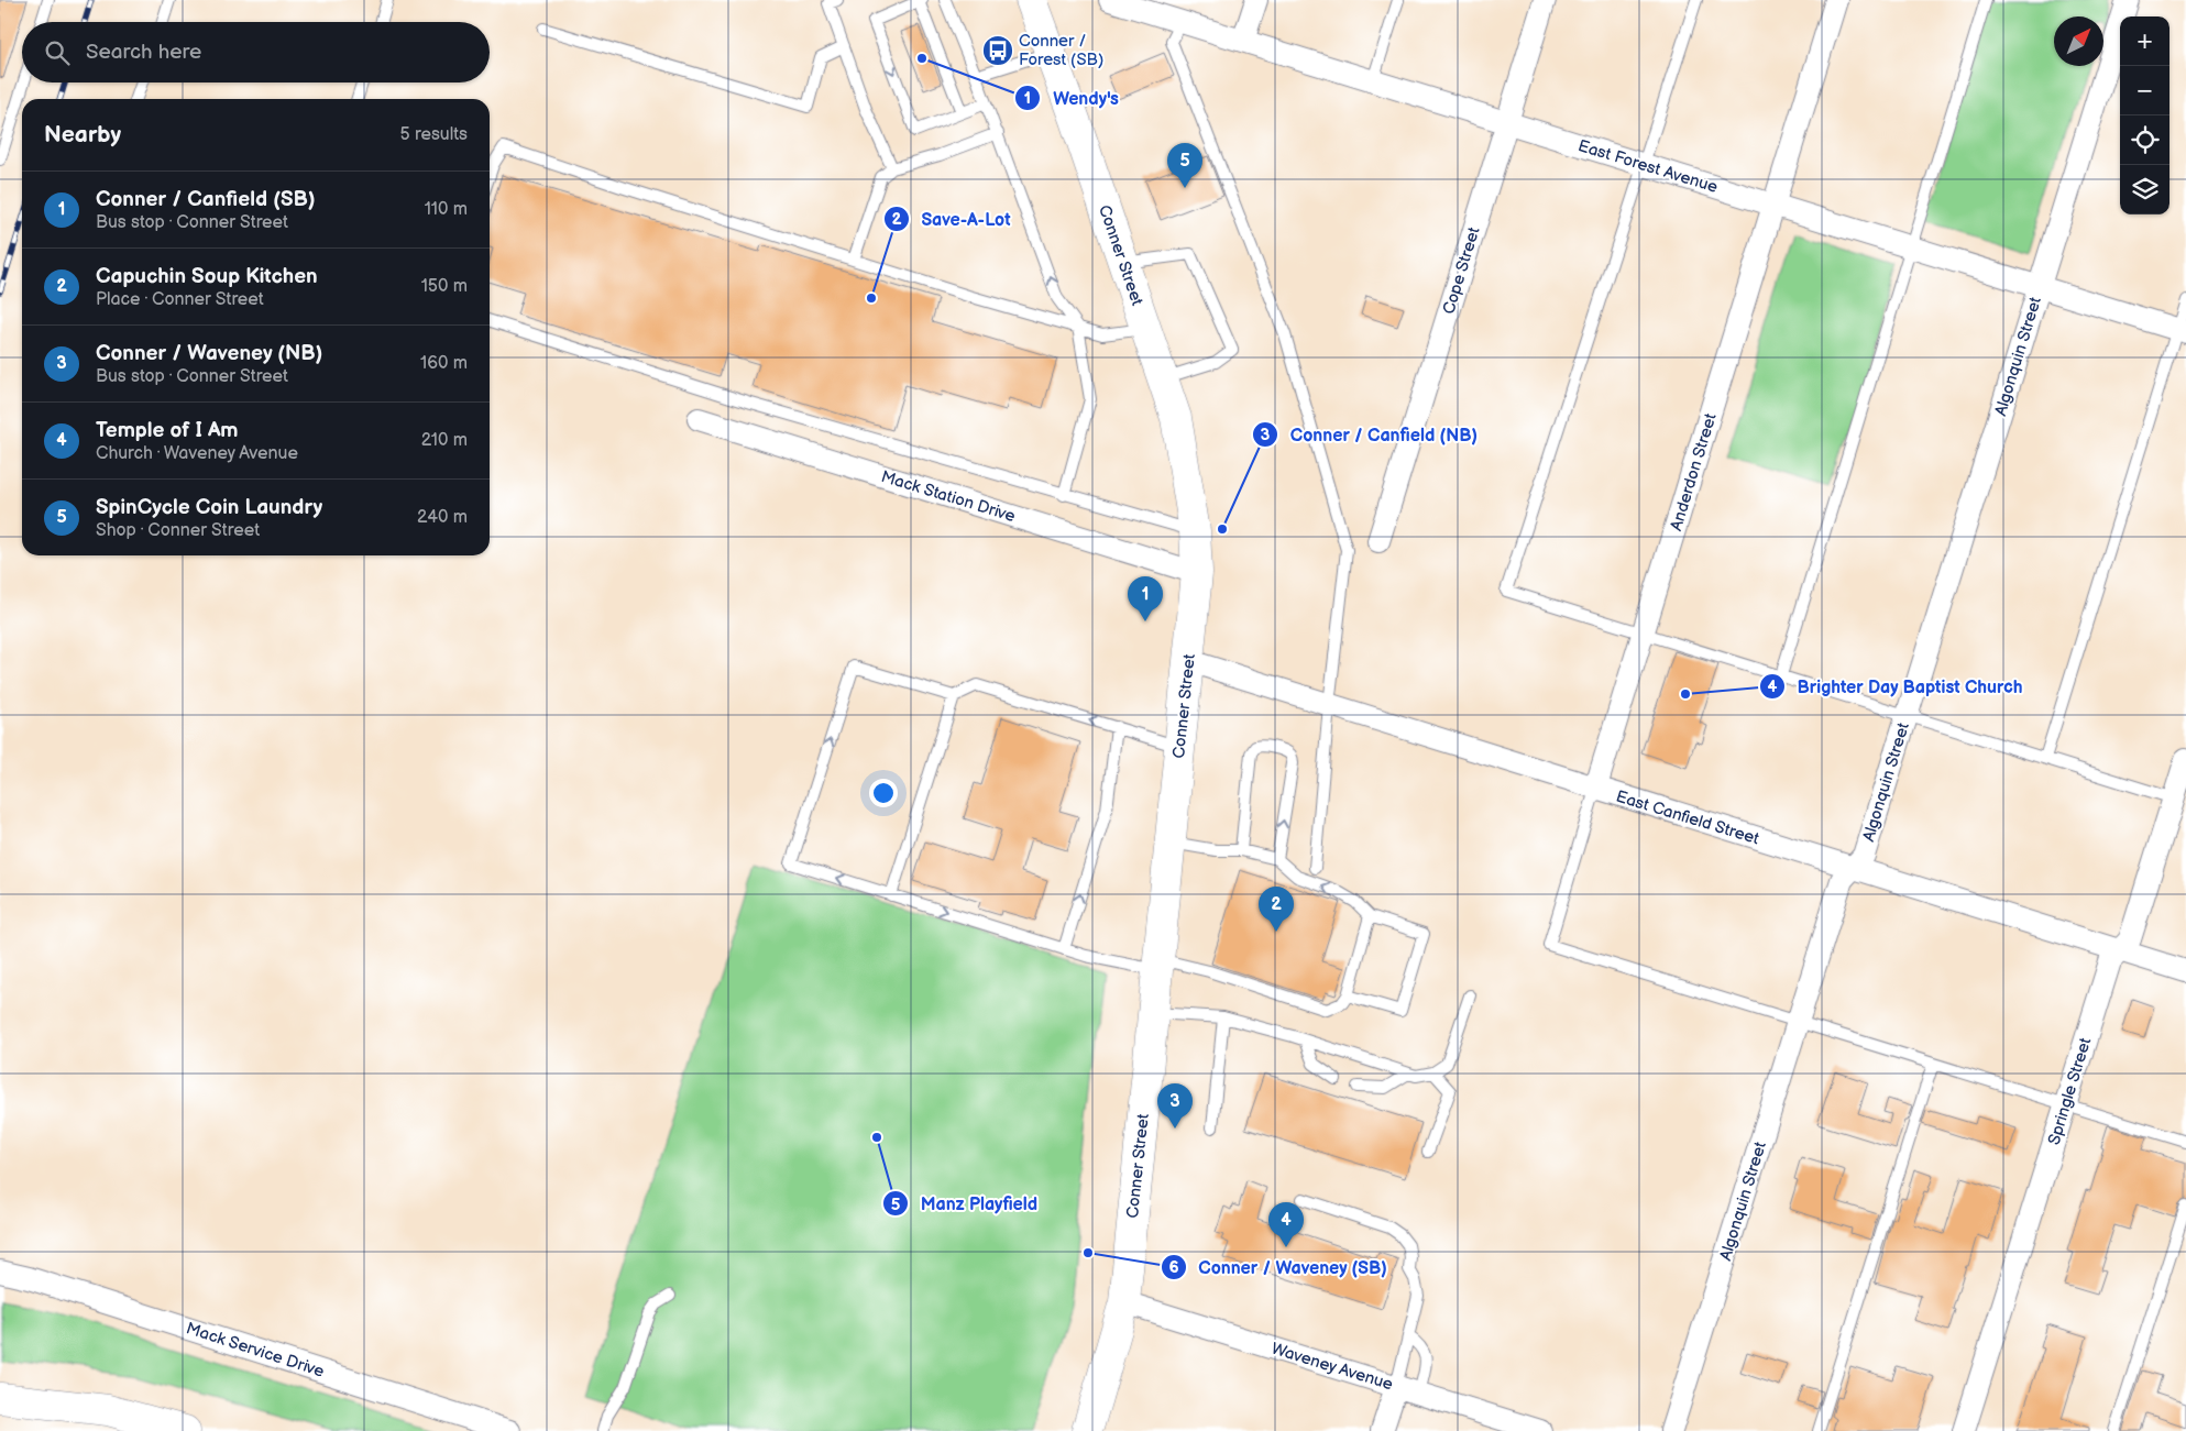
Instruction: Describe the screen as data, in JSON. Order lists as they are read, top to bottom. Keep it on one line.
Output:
{"streets":{"main road":["Conner Street"],"street":["East Forest Avenue","Cope Street","Algonquin Street","Anderdon Street","Mack Station Drive","East Canfield Street","Springle Street","Mack Service Drive","Waveney Avenue"]},"crossings":[["East Forest Avenue","Cope Street"],["East Forest Avenue","Algonquin Street"],["East Forest Avenue","Anderdon Street"],["Conner Street","Mack Station Drive"],["Conner Street","East Canfield Street"],["Conner Street","Waveney Avenue"],["Algonquin Street","Anderdon Street"],["Algonquin Street","East Canfield Street"],["Anderdon Street","East Canfield Street"],["East Canfield Street","Springle Street"]],"places":{"bus stop":["Conner / Forest (SB)"],"other":["Wendy's","Save-A-Lot","Conner / Canfield (NB)","Brighter Day Baptist Church","Manz Playfield","Conner / Waveney (SB)"]},"north":"top right","page":{"map_buttons":["+","−"],"search":"Search here","heading":["Nearby","5 results"],"pins":["5","1","2","3","4"],"list":[{"mark":"1","name":"Conner / Canfield (SB)","note":"Bus stop · Conner Street","value":"110 m"},{"mark":"2","name":"Capuchin Soup Kitchen","note":"Place · Conner Street","value":"150 m"},{"mark":"3","name":"Conner / Waveney (NB)","note":"Bus stop · Conner Street","value":"160 m"},{"mark":"4","name":"Temple of I Am","note":"Church · Waveney Avenue","value":"210 m"},{"mark":"5","name":"SpinCycle Coin Laundry","note":"Shop · Conner Street","value":"240 m"}]}}
